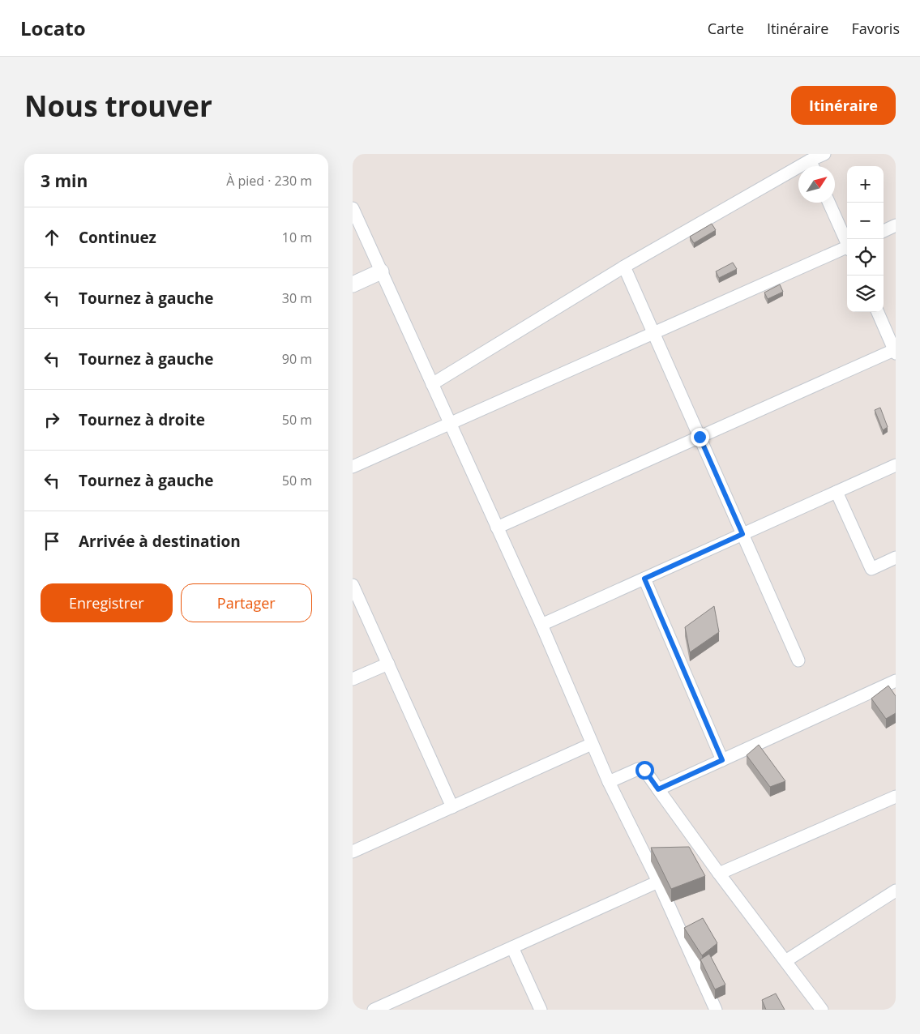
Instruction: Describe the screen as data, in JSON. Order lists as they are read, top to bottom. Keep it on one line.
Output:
{"north":"top right","page":{"header":"Locato","nav":["Carte","Itinéraire","Favoris"],"buttons":["Itinéraire",["Enregistrer","Partager"]],"title":"Nous trouver","heading":["3 min","À pied · 230 m"],"map_buttons":["+","−"],"list":[["Continuez","10 m"],["Tournez à gauche","30 m"],["Tournez à gauche","90 m"],["Tournez à droite","50 m"],["Tournez à gauche","50 m"],"Arrivée à destination"]}}
